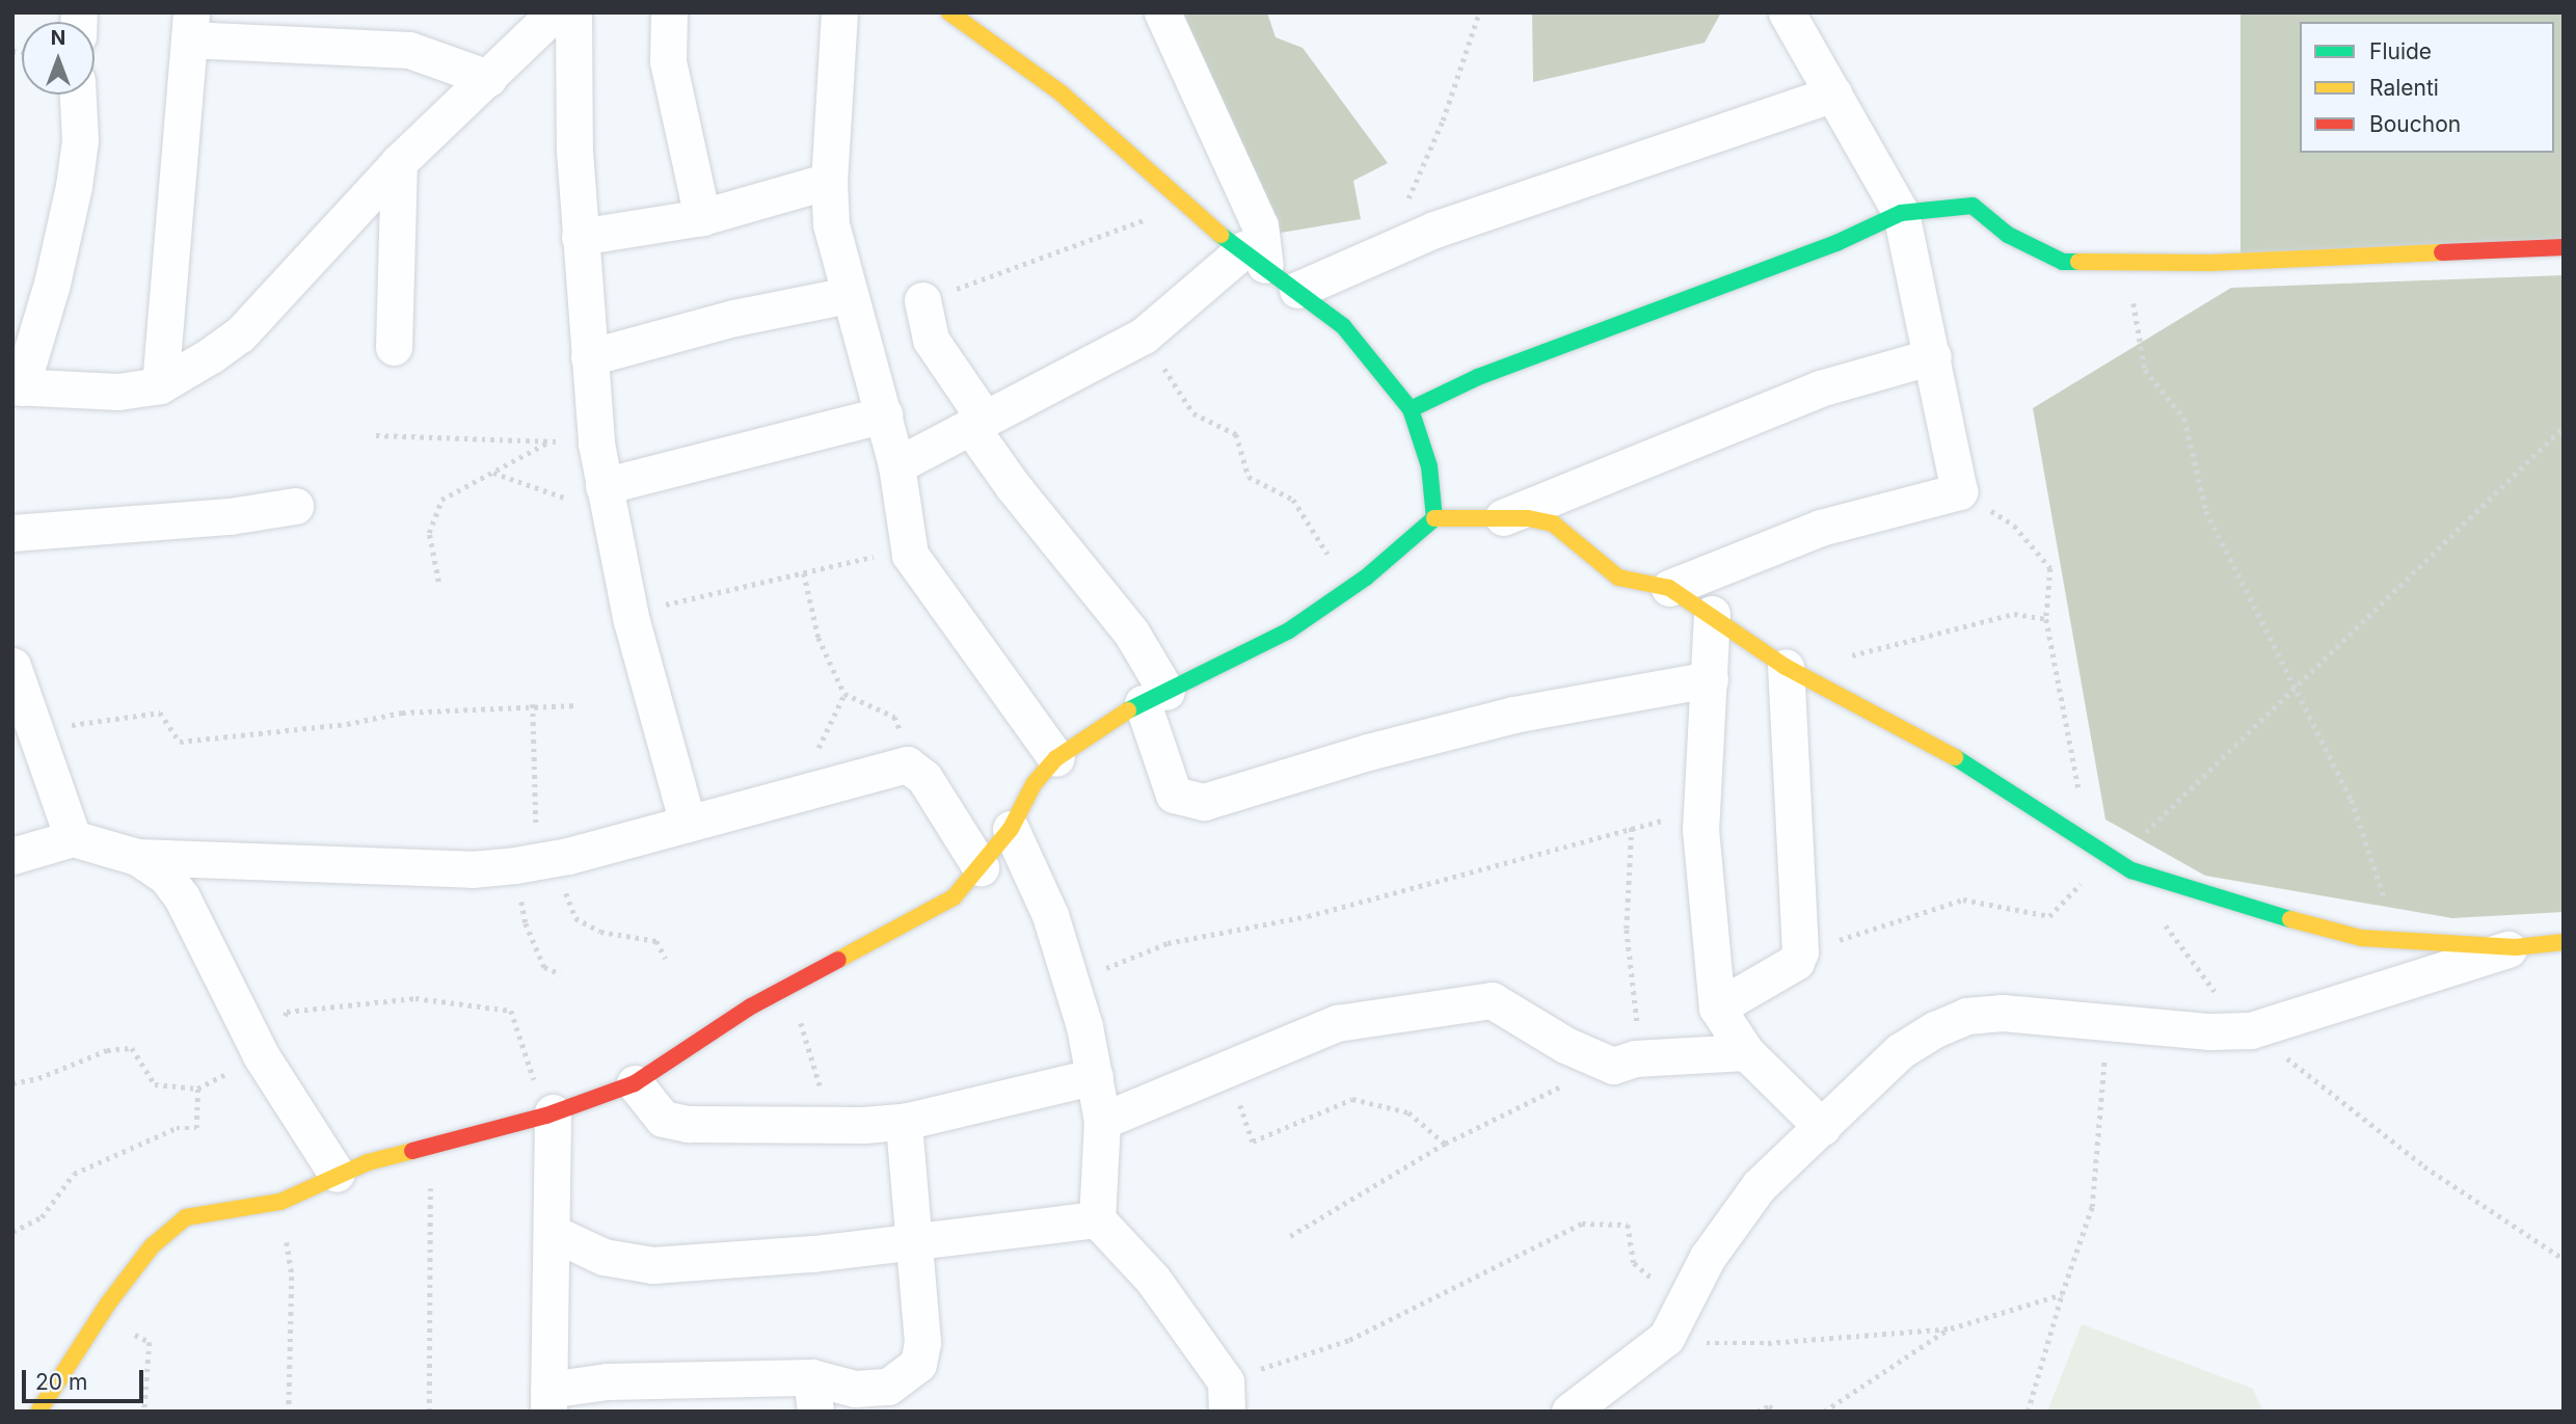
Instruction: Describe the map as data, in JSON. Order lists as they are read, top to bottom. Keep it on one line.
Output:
{"legend":["Fluide","Ralenti","Bouchon"],"scale_bar":"20 m","north":"top"}
